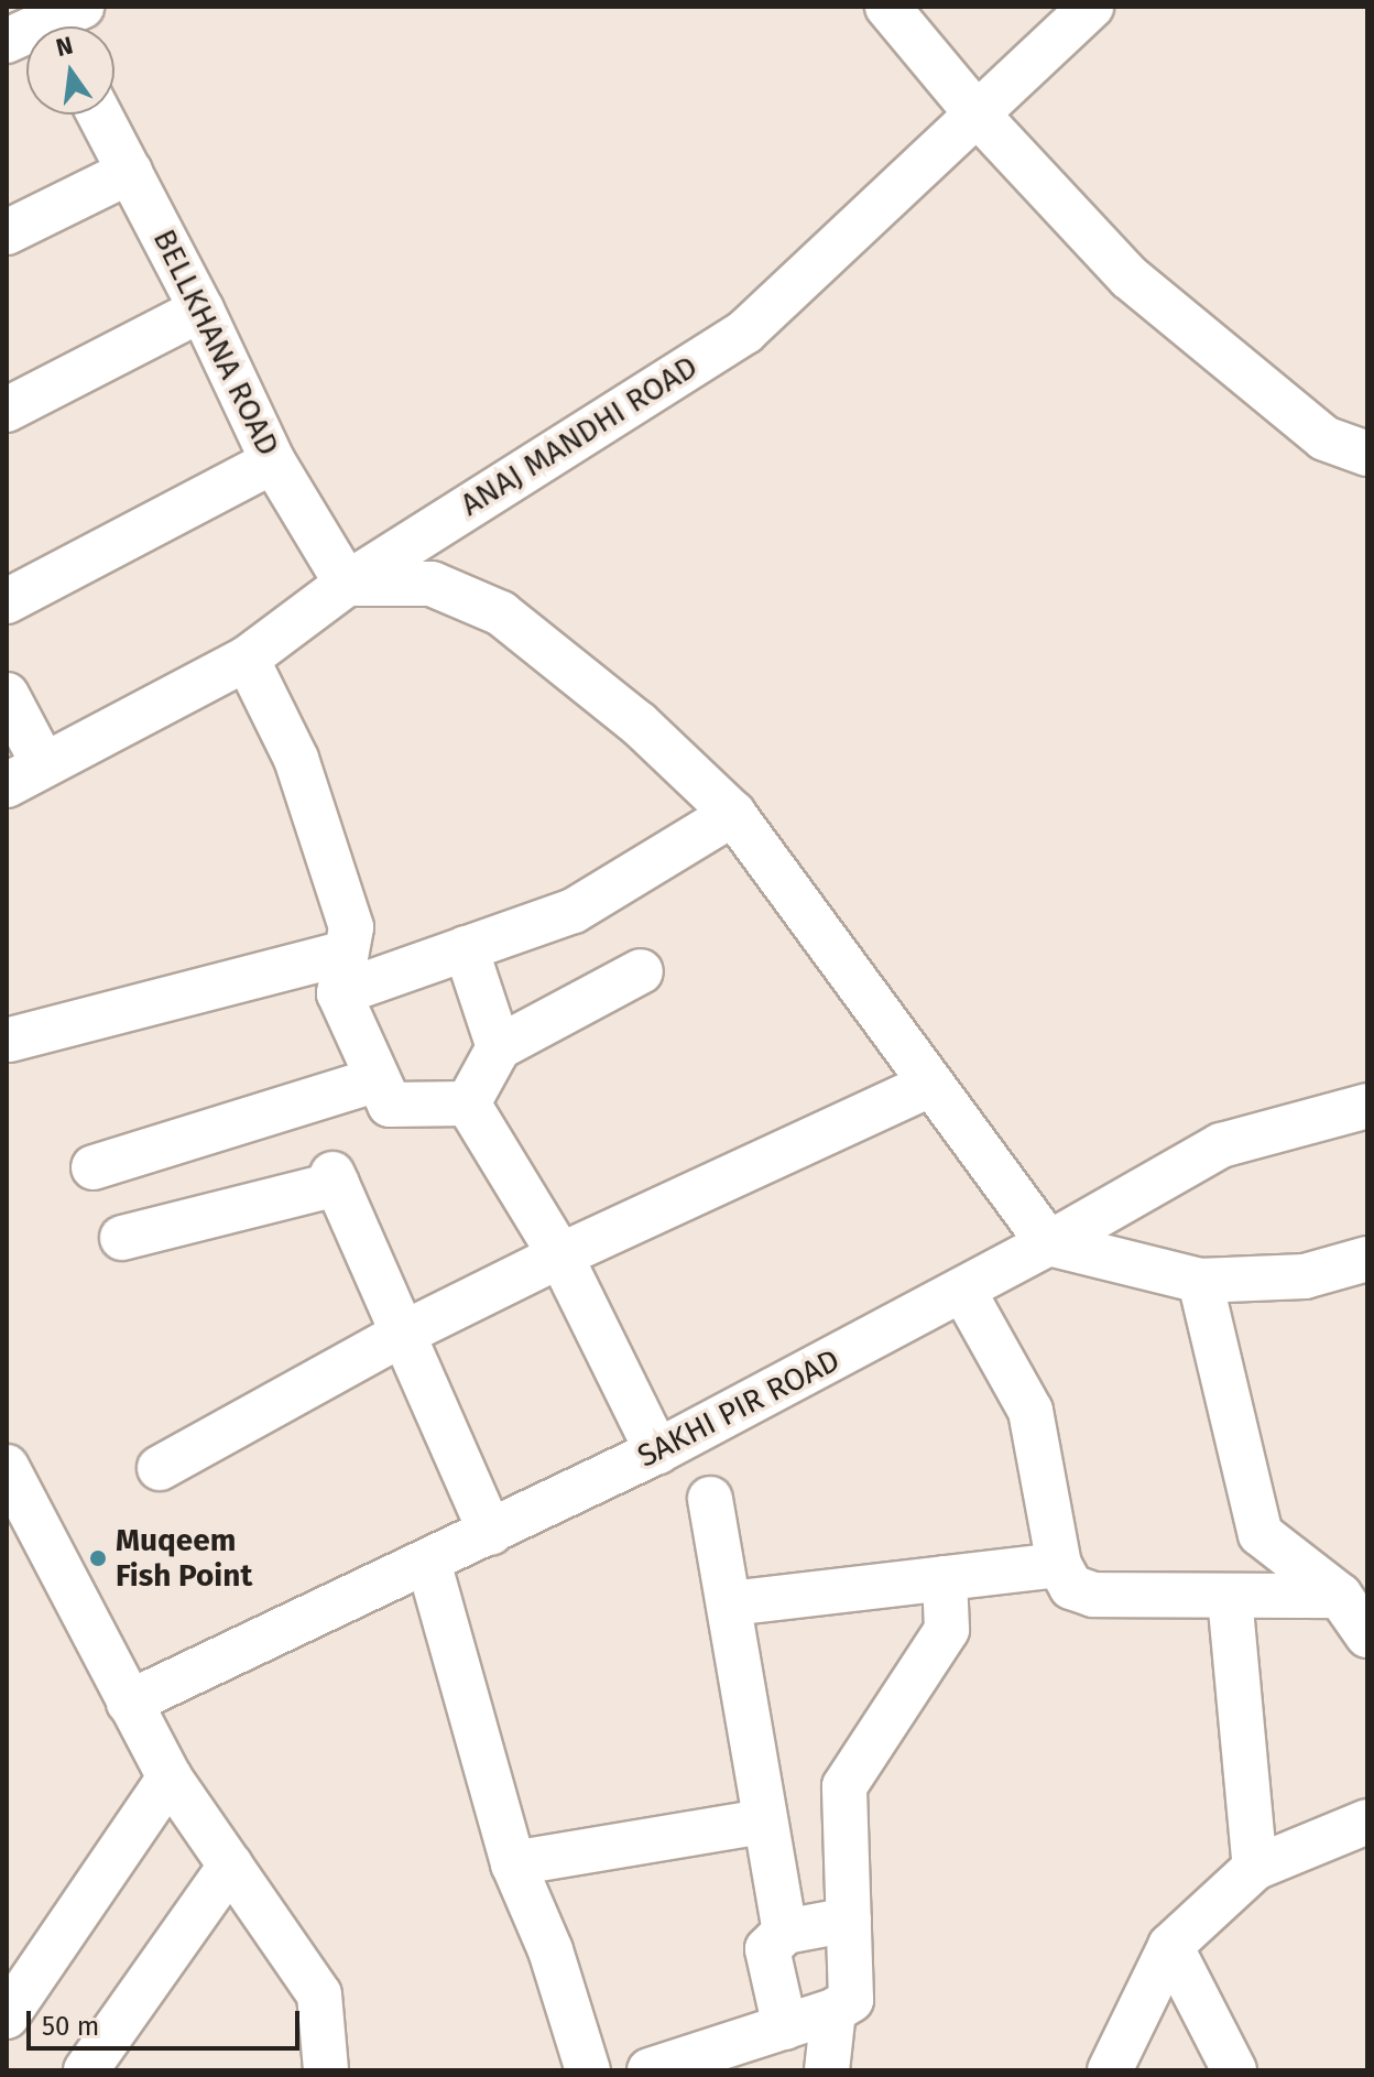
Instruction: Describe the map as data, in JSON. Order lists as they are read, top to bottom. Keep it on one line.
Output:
{"streets":{"street":["BELLKHANA ROAD","ANAJ MANDHI ROAD","SAKHI PIR ROAD"]},"crossings":[["BELLKHANA ROAD","ANAJ MANDHI ROAD"]],"places":["Muqeem Fish Point"],"scale_bar":"50 m","north":"top"}
